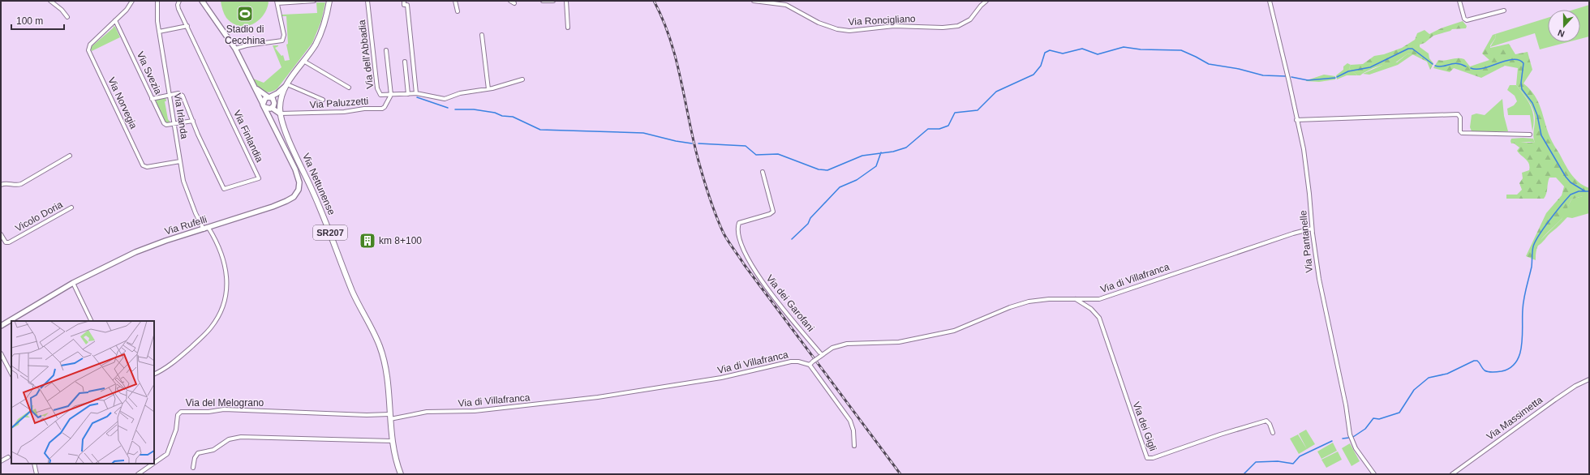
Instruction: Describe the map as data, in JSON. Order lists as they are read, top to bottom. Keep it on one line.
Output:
{"streets":{"main road":["Via Nettunense","SR207"],"street":["Via Roncigliano","Via dell'Abbadia","Via Svezia","Via Norvegia","Via Paluzzetti","Via Irlanda","Via Finlandia","Vicolo Doria","Via Rufelli","Via Pantanelle","Via di Villafranca","Via dei Garofani","Via del Melograno","Via Massimetta","Via dei Gigli"]},"crossings":[["Via dell'Abbadia","Via Paluzzetti"],["Via Svezia","Via Norvegia"],["Via Svezia","Via Irlanda"],["Via Norvegia","Via Irlanda"],["Via Paluzzetti","Via Nettunense"],["Via Irlanda","Via Finlandia"],["Via Irlanda","Via Rufelli"],["Via Nettunense","Via di Villafranca"],["Via Nettunense","Via del Melograno"],["Via Pantanelle","Via di Villafranca"],["Via di Villafranca","Via dei Garofani"],["Via di Villafranca","Via del Melograno"],["Via di Villafranca","Via dei Gigli"]],"places":{"sports":["Stadio di Cecchina"],"building":["km 8+100"]},"scale_bar":"100 m","north":"bottom"}
